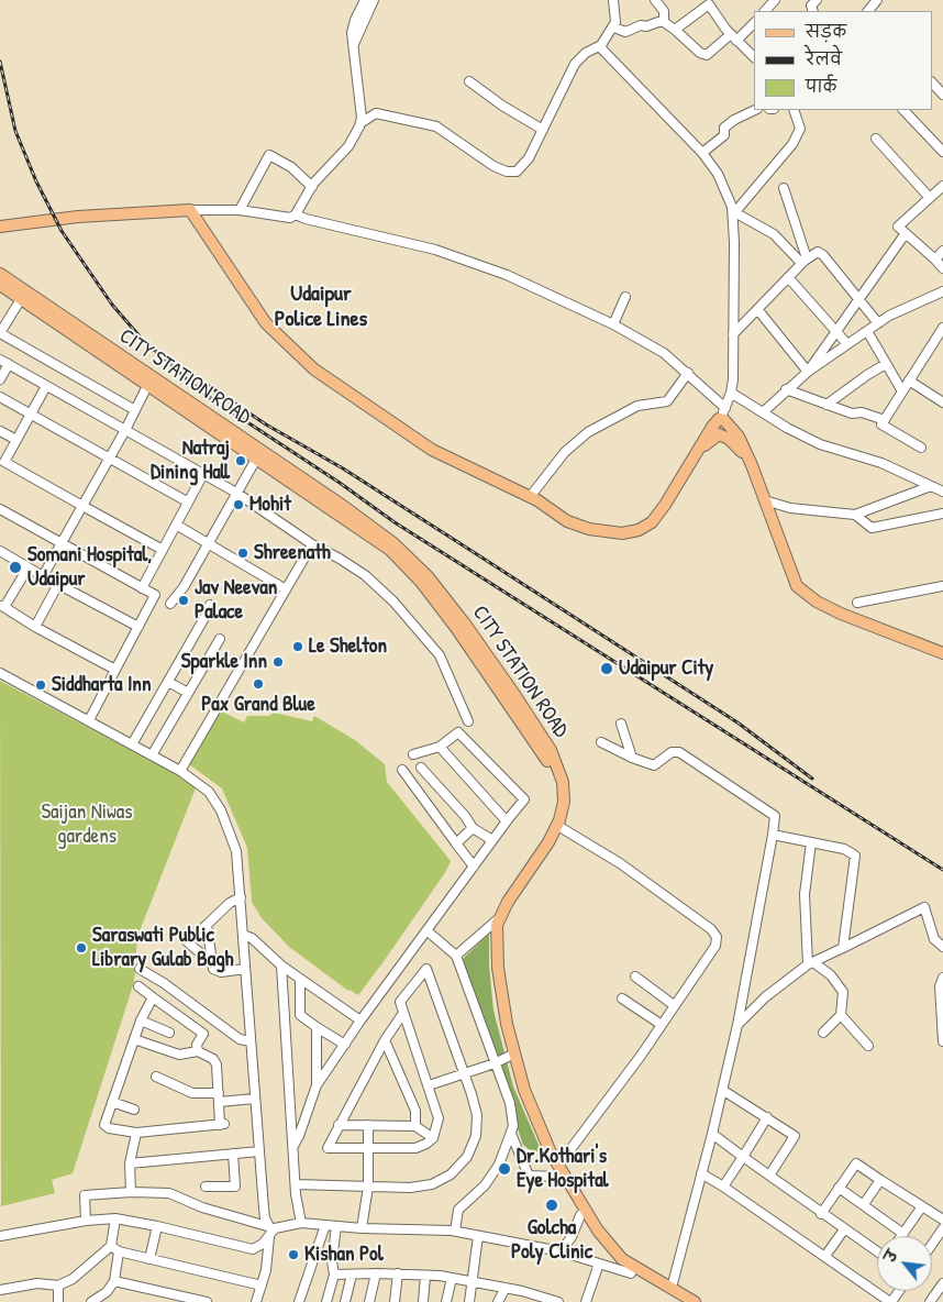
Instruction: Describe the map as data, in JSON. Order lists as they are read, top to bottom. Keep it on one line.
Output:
{"streets":{"main road":["CITY STATION ROAD"]},"districts":["Udaipur Police Lines"],"parks":["Saijan Niwas gardens"],"places":["Natraj Dining Hall","Mohit","Shreenath","Somani Hospital, Udaipur","Jav Neevan Palace","Le Shelton","Sparkle Inn","Udaipur City","Pax Grand Blue","Siddharta Inn","Saraswati Public Library Gulab Bagh","Dr.Kothari's Eye Hospital","Golcha Poly Clinic","Kishan Pol"],"legend":["सड़क","रेलवे","पार्क"],"north":"top left"}
